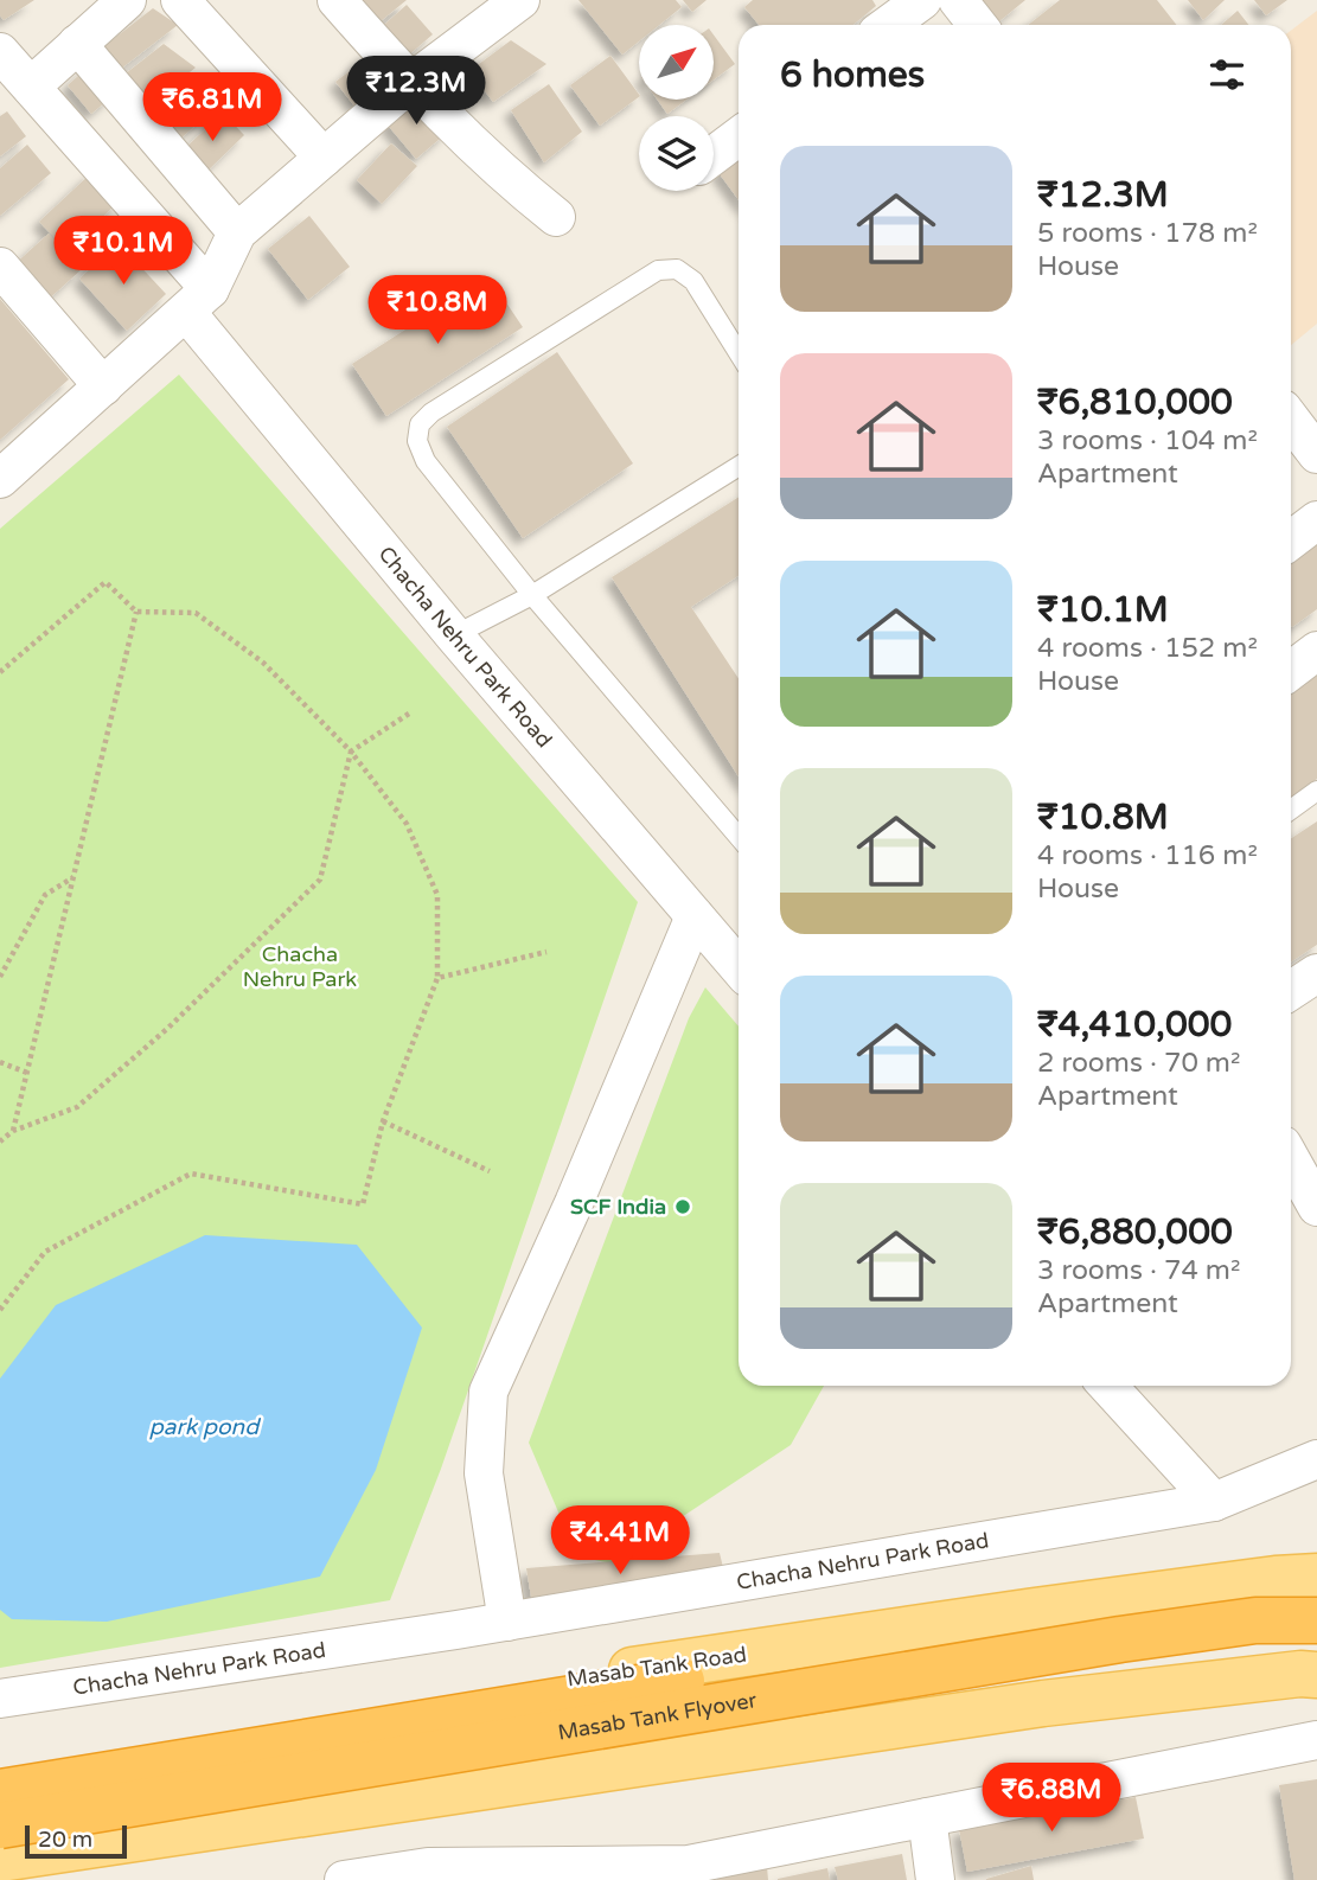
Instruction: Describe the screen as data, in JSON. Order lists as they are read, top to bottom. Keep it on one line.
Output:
{"streets":{"highway":["Masab Tank Flyover"],"main road":["Masab Tank Road"],"street":["Chacha Nehru Park Road"]},"water":["park pond"],"parks":["Chacha Nehru Park"],"places":["SCF India"],"scale_bar":"20 m","north":"top right","page":{"heading":"6 homes","price":["₹12.3M","₹6.81M","₹10.1M","₹10.8M","₹4.41M","₹6.88M"],"list":[{"name":"₹12.3M","note":"5 rooms · 178 m² · House"},{"name":"₹6,810,000","note":"3 rooms · 104 m² · Apartment"},{"name":"₹10.1M","note":"4 rooms · 152 m² · House"},{"name":"₹10.8M","note":"4 rooms · 116 m² · House"},{"name":"₹4,410,000","note":"2 rooms · 70 m² · Apartment"},{"name":"₹6,880,000","note":"3 rooms · 74 m² · Apartment"}],"scale":"20 m"}}
